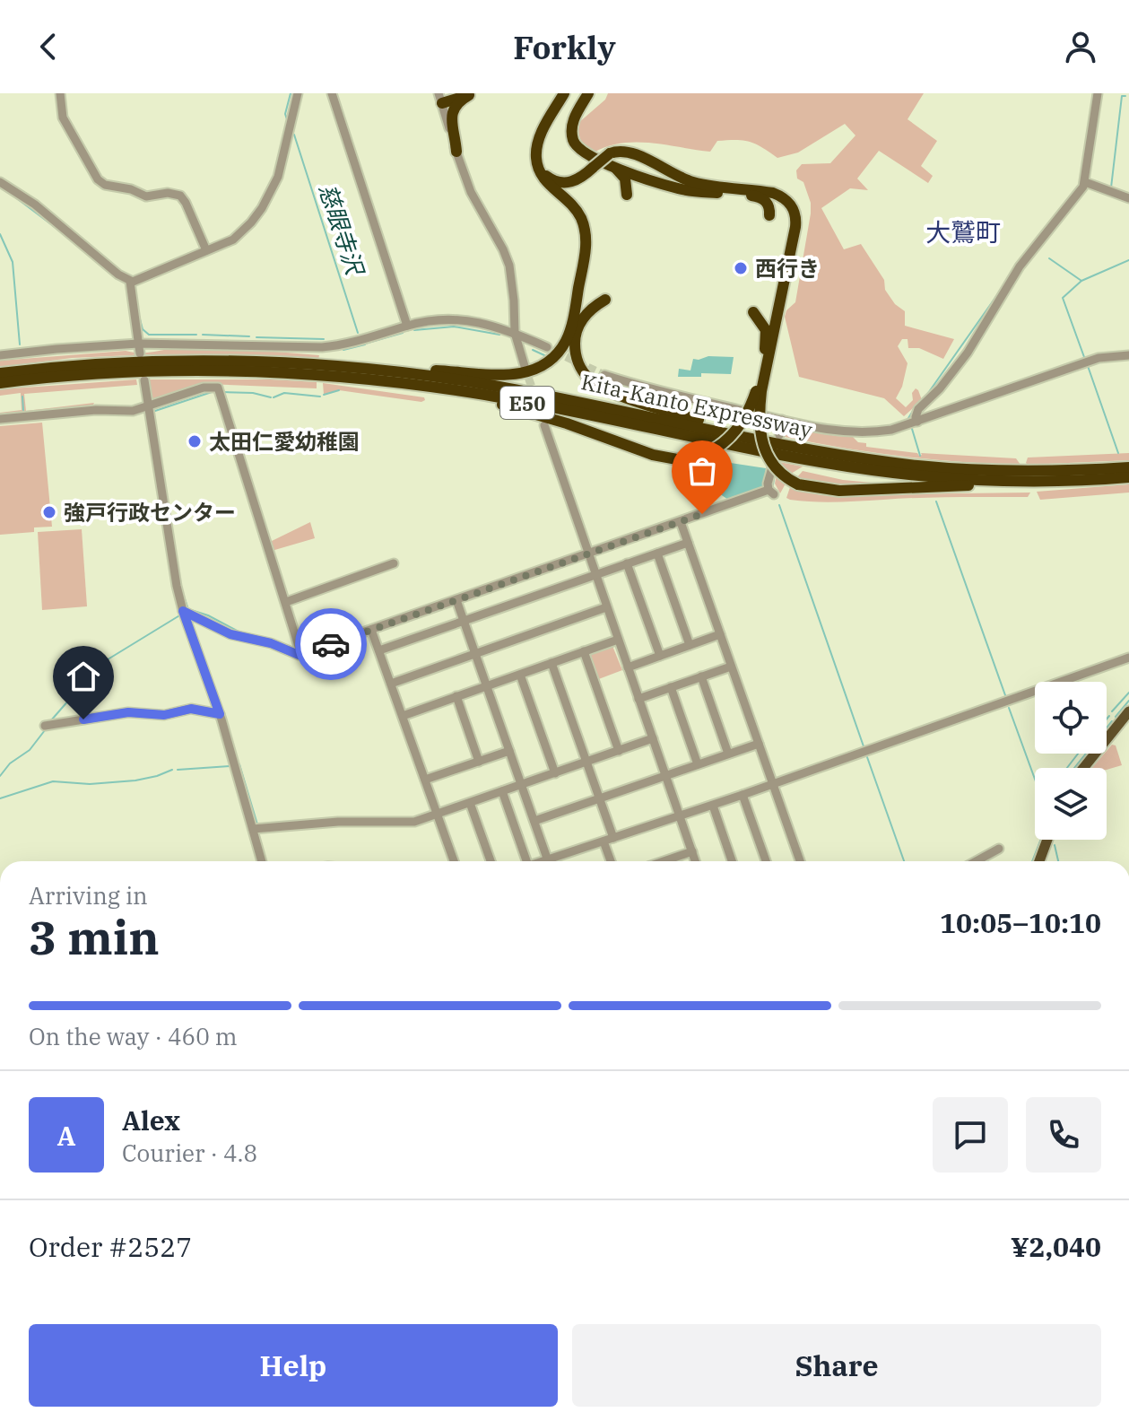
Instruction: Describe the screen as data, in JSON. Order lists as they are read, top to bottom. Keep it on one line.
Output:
{"streets":{"highway":["E50","Kita-Kanto Expressway"]},"districts":["大鷲町"],"water":["慈眼寺沢"],"places":["西行き","太田仁愛幼稚園","強戸行政センター"],"page":{"header":"Forkly","heading":["3 min","Arriving in","10:05–10:10"],"panel":["Alex","Courier · 4.8","Order #2527","¥2,040"],"bar":"On the way · 460 m","round":"A","buttons":["Help","Share"]}}
